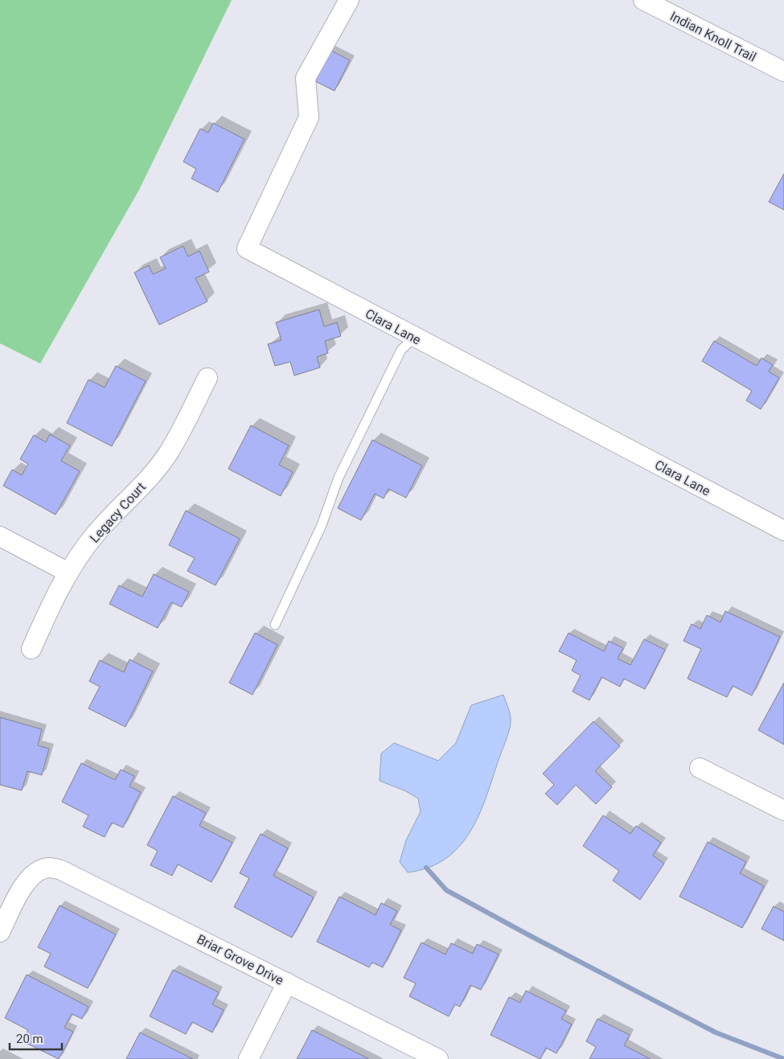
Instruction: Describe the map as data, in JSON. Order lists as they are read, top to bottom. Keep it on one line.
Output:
{"streets":{"street":["Indian Knoll Trail","Clara Lane","Legacy Court","Briar Grove Drive"]},"scale_bar":"20 m"}
